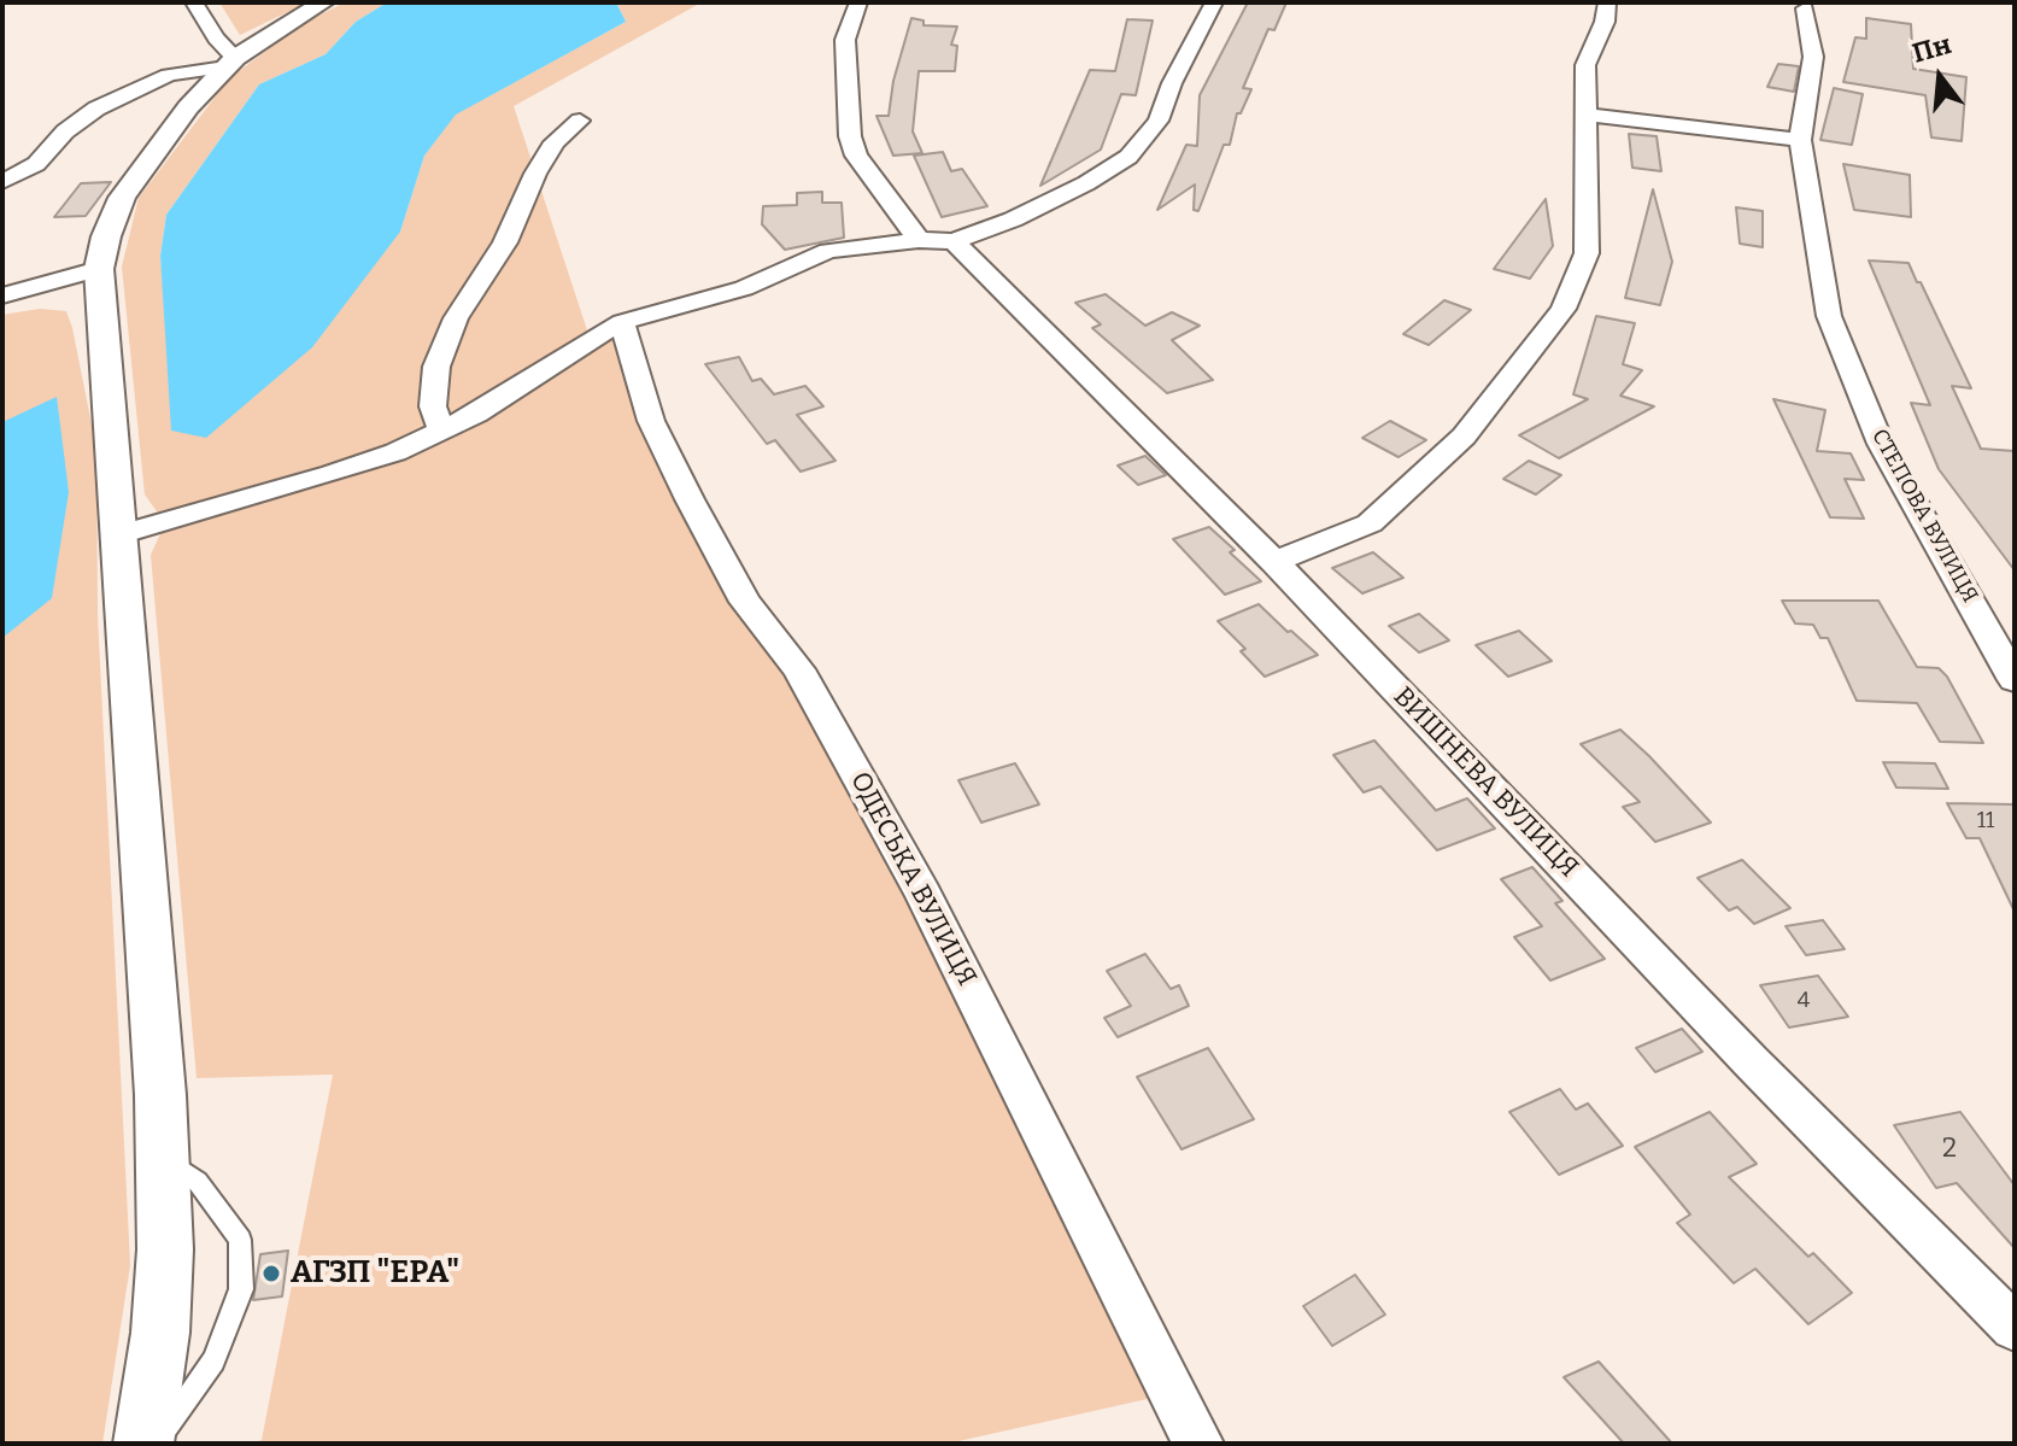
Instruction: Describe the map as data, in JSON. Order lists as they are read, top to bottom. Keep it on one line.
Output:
{"streets":{"street":["СТЕПОВА ВУЛИЦЯ","ВИШНЕВА ВУЛИЦЯ","ОДЕСЬКА ВУЛИЦЯ"]},"places":["АГЗП \"ЕРА\""],"house_numbers":["11","4","2"],"north":"top"}
